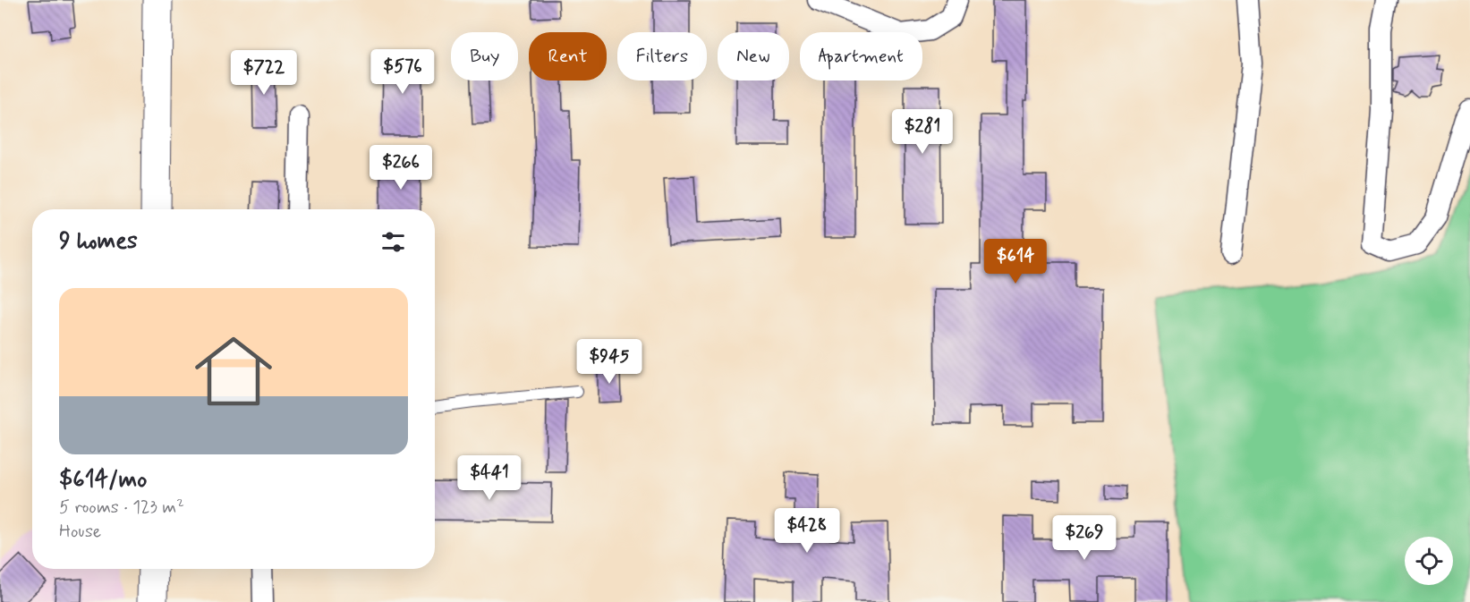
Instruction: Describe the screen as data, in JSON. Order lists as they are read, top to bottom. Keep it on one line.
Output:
{"page":{"chip":["Buy","Rent","Filters","New","Apartment"],"price":["$576","$722","$281","$266","$614","$945","$441","$428","$269"],"heading":"9 homes","list":[{"name":"$614/mo","note":"5 rooms · 123 m² · House"}]}}
